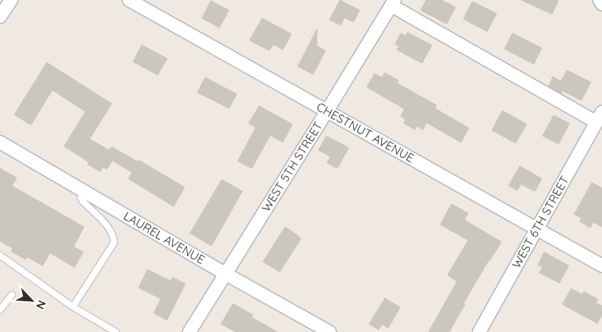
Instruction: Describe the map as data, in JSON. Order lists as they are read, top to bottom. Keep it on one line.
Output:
{"streets":{"street":["CHESTNUT AVENUE","WEST 5TH STREET","WEST 6TH STREET","LAUREL AVENUE"]},"crossings":[["CHESTNUT AVENUE","WEST 5TH STREET"],["CHESTNUT AVENUE","WEST 6TH STREET"],["WEST 5TH STREET","LAUREL AVENUE"]],"north":"bottom right"}
